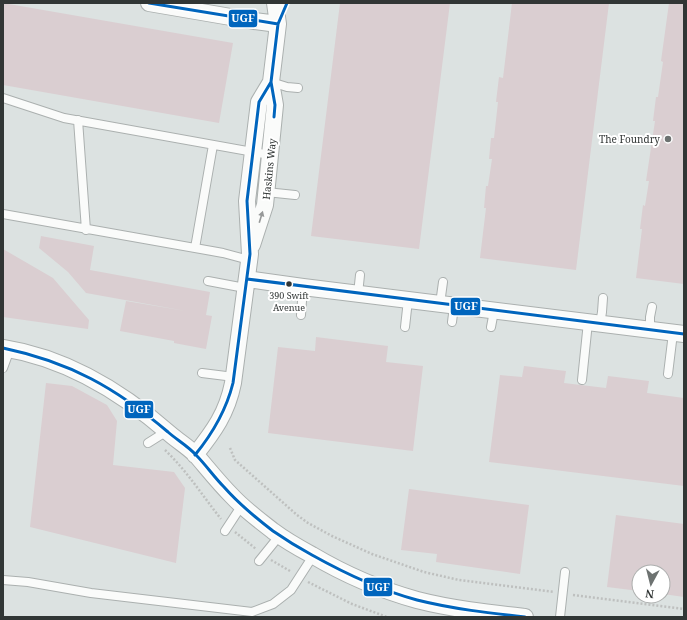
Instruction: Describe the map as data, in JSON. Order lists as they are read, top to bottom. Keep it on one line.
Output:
{"streets":{"street":["Haskins Way"]},"places":["The Foundry","390 Swift Avenue"],"lines":["transit line UGF"],"north":"bottom"}
